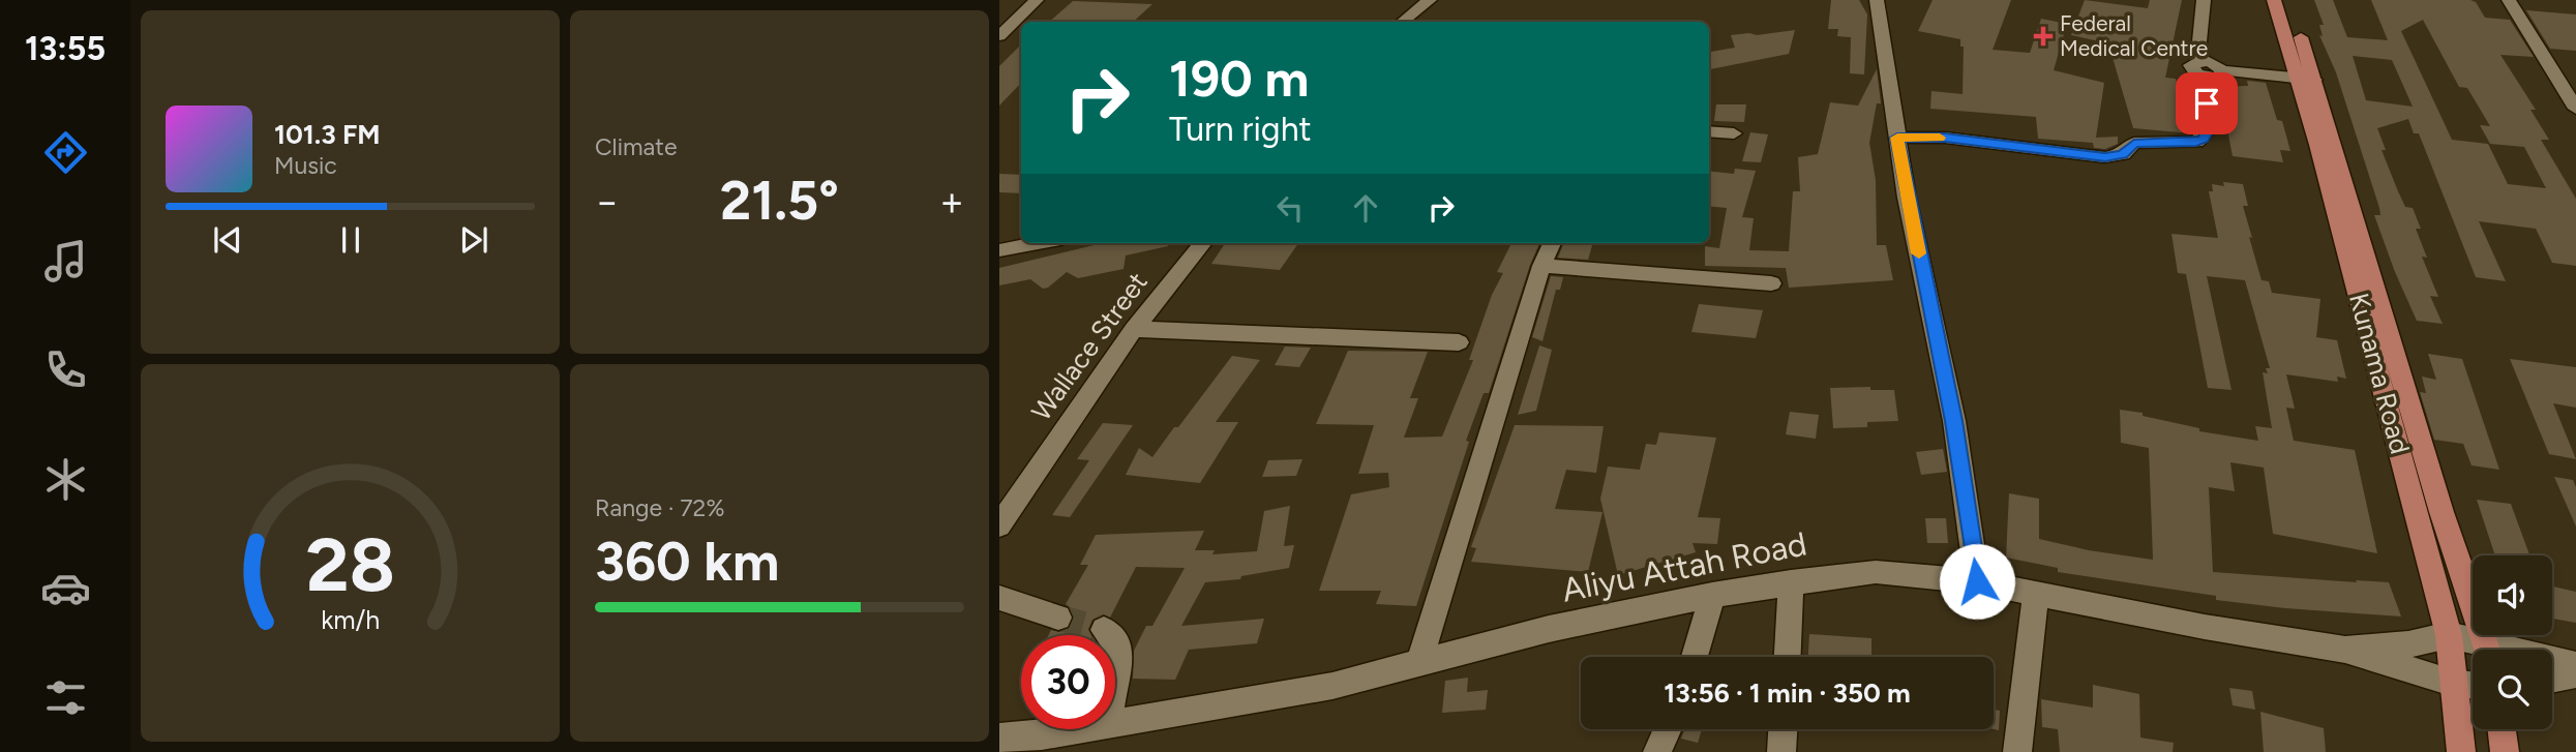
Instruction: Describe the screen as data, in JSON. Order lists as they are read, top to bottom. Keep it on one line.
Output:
{"streets":{"main road":["Kunama Road"],"street":["Wallace Street","Aliyu Attah Road"]},"crossings":[["Kunama Road","Aliyu Attah Road"]],"places":{"health":["Federal Medical Centre"]},"page":{"tabs":"13:55","tile":["Climate",["Range · 72%","360 km"]],"turn":["190 m","Turn right"],"song":["101.3 FM","Music"],"heat":["−","21.5°","+"],"limit":"30","trip":"13:56 · 1 min · 350 m","gauge":["28","km/h"]}}
